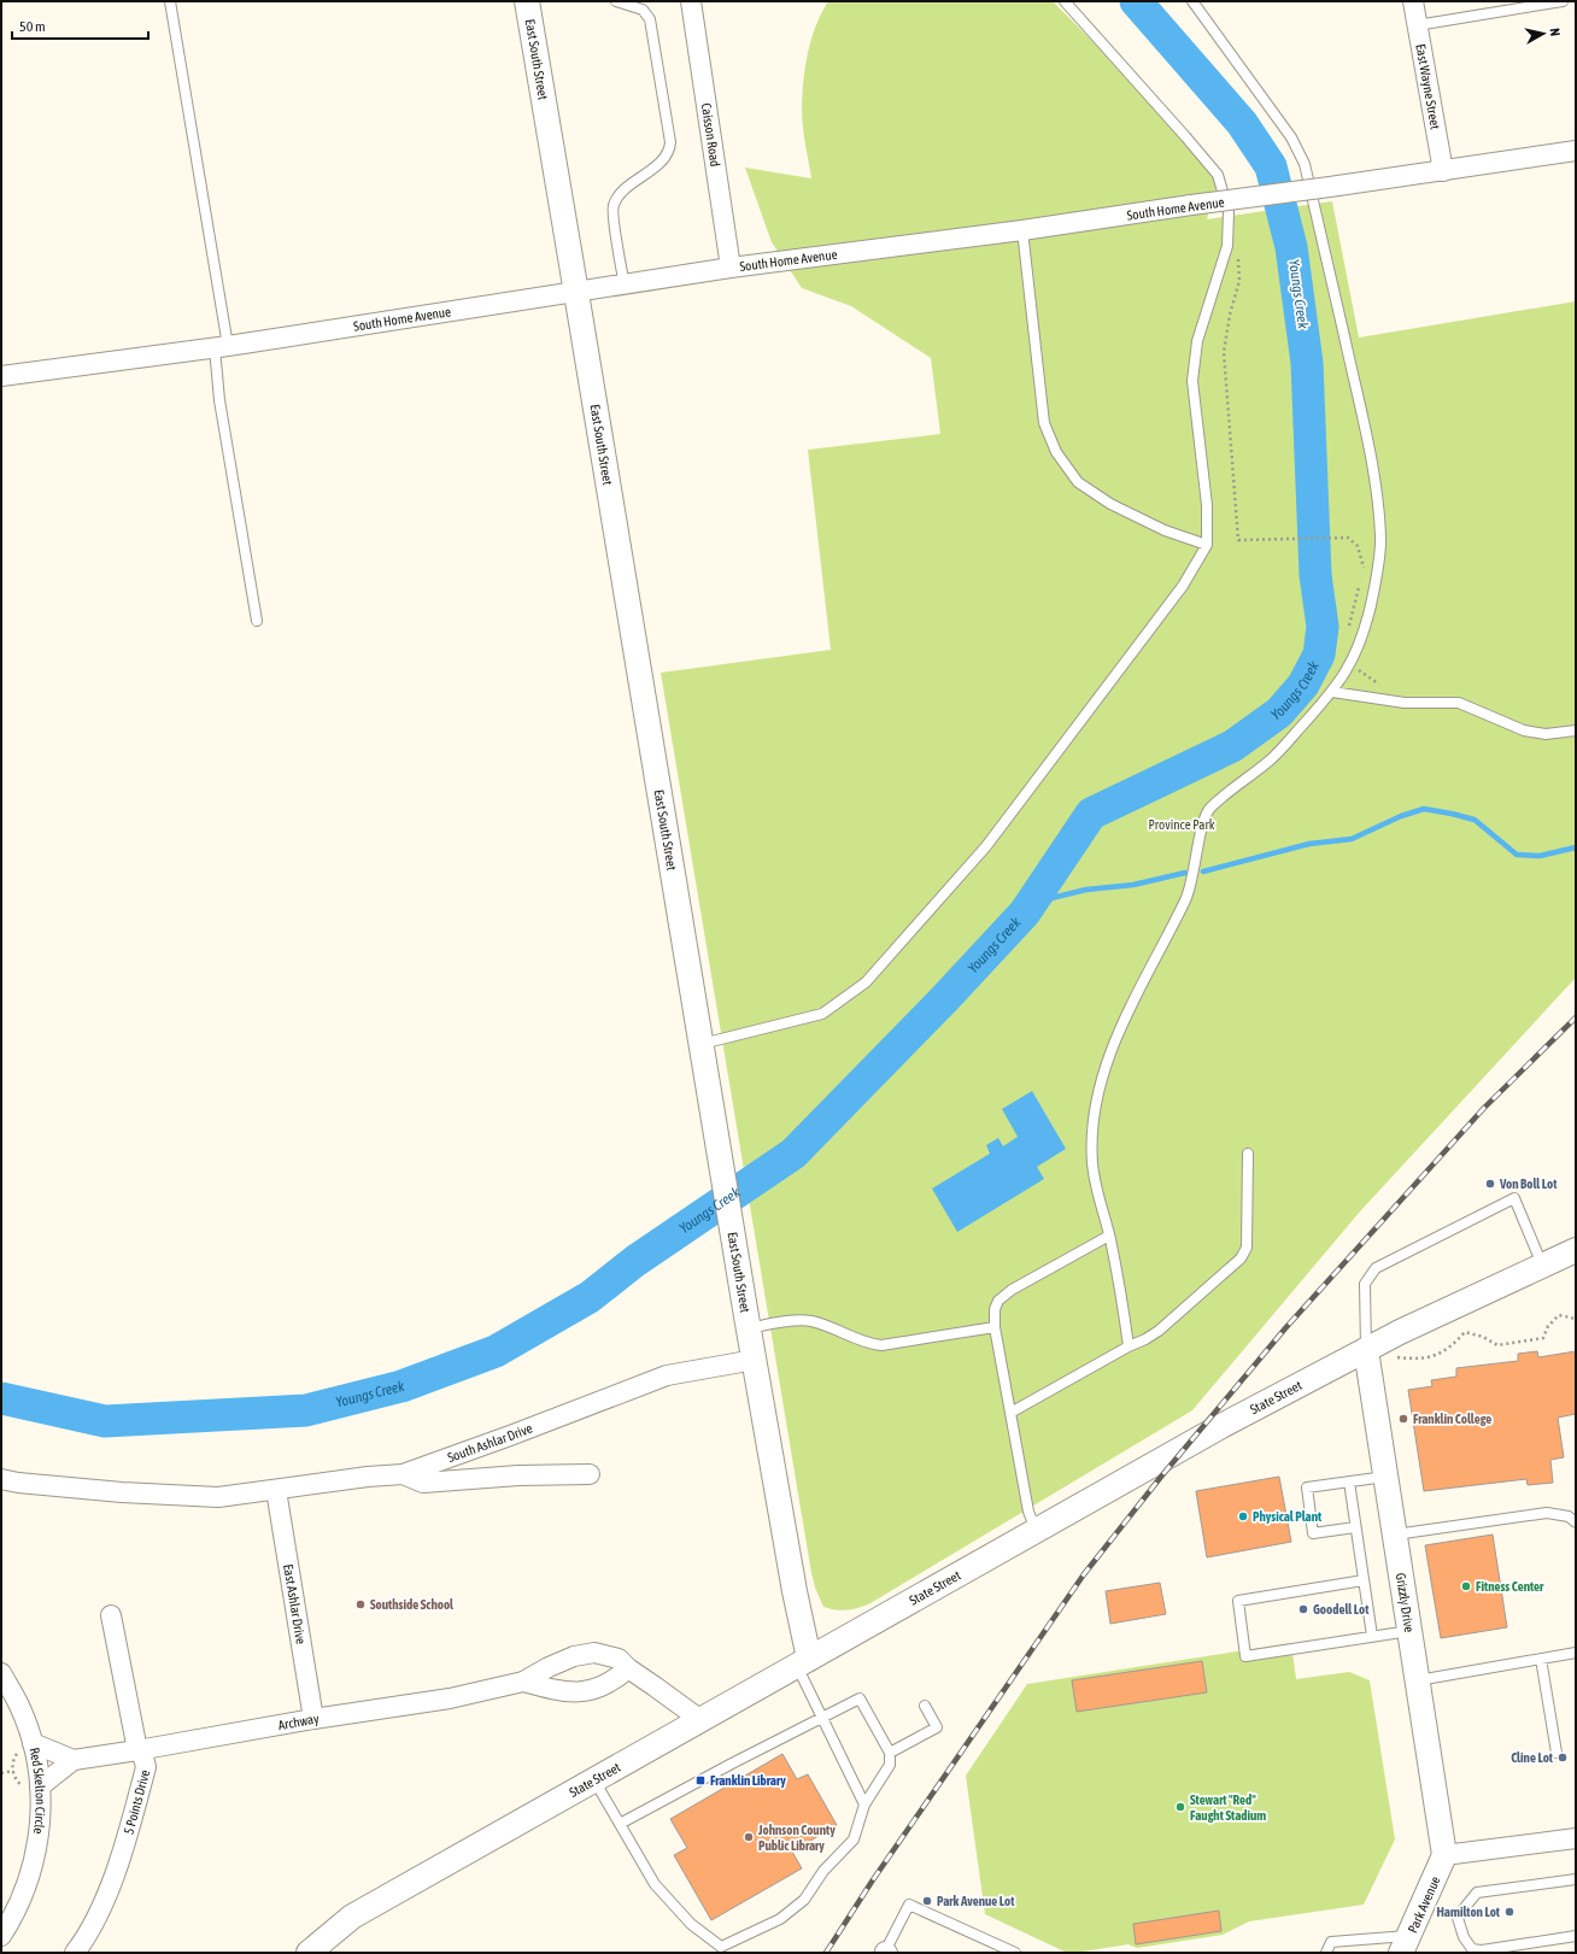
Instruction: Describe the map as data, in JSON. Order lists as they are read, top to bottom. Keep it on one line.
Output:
{"streets":{"street":["East South Street","East Wayne Street","Caisson Road","South Home Avenue","State Street","South Ashlar Drive","Grizzly Drive","East Ashlar Drive","Archway","Red Skelton Circle","5 Points Drive","Park Avenue"]},"crossings":[["East South Street","South Home Avenue"],["East South Street","State Street"],["East South Street","South Ashlar Drive"],["East Wayne Street","South Home Avenue"],["Caisson Road","South Home Avenue"],["State Street","Grizzly Drive"],["State Street","Archway"],["South Ashlar Drive","East Ashlar Drive"],["Grizzly Drive","Park Avenue"],["East Ashlar Drive","Archway"],["Archway","Red Skelton Circle"],["Archway","5 Points Drive"]],"water":["Youngs Creek"],"parks":["Province Park"],"places":{"other":["Von Boll Lot","Franklin College","Physical Plant","Fitness Center","Southside School","Goodell Lot","Cline Lot","Stewart \"Red\" Faught Stadium","Johnson County Public Library","Park Avenue Lot","Hamilton Lot"],"transit":["Franklin Library"]},"scale_bar":"50 m","north":"right"}
